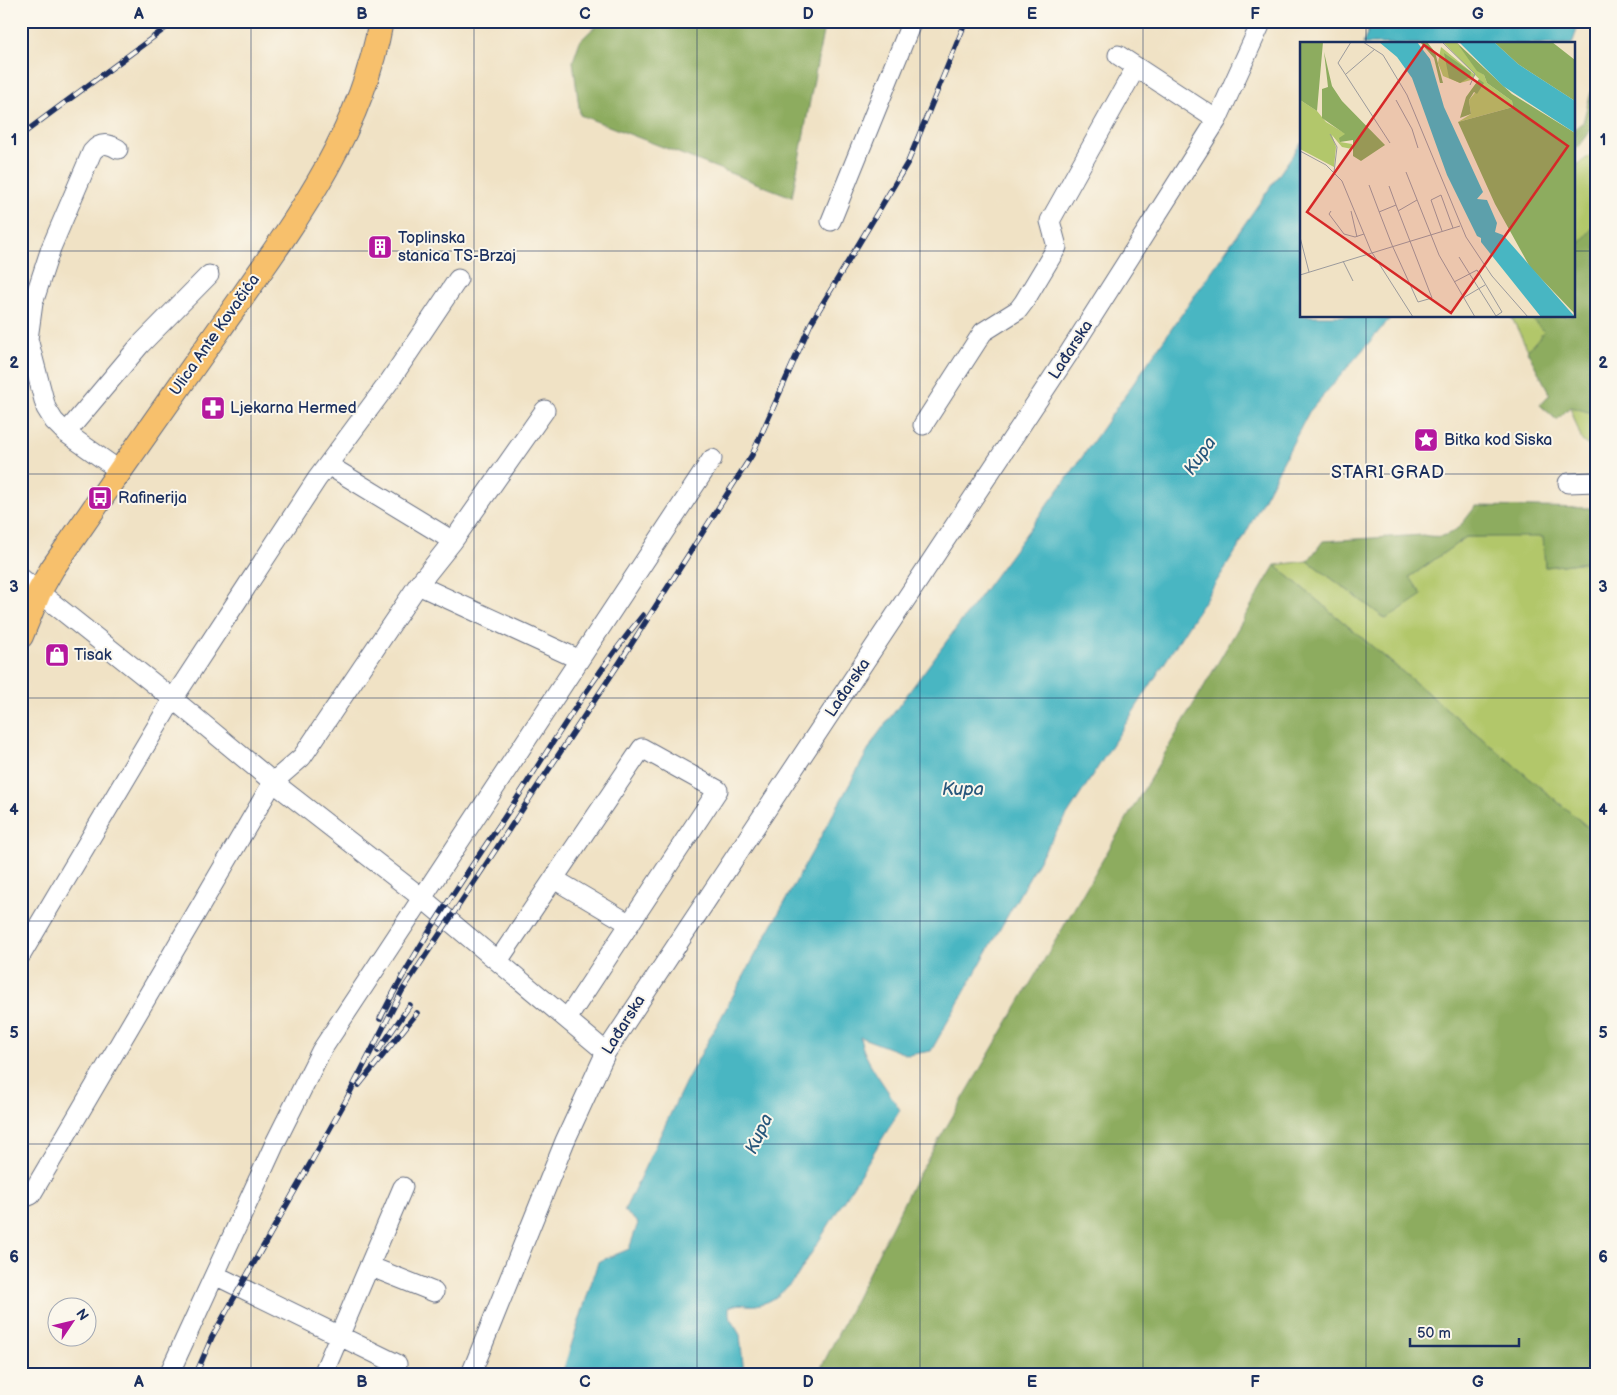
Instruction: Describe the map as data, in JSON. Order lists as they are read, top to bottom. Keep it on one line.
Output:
{"streets":{"main road":["Ulica Ante Kovačića"],"street":["Lađarska"]},"districts":["STARI GRAD"],"water":["Kupa"],"places":{"building":["Toplinska stanica TS-Brzaj"],"pharmacy":["Ljekarna Hermed"],"place":["Bitka kod Siska"],"bus stop":["Rafinerija"],"shop":["Tisak"]},"scale_bar":"50 m","north":"top right","grid":{"columns":["A","B","C","D","E","F","G"],"rows":["1","2","3","4","5","6"]}}
